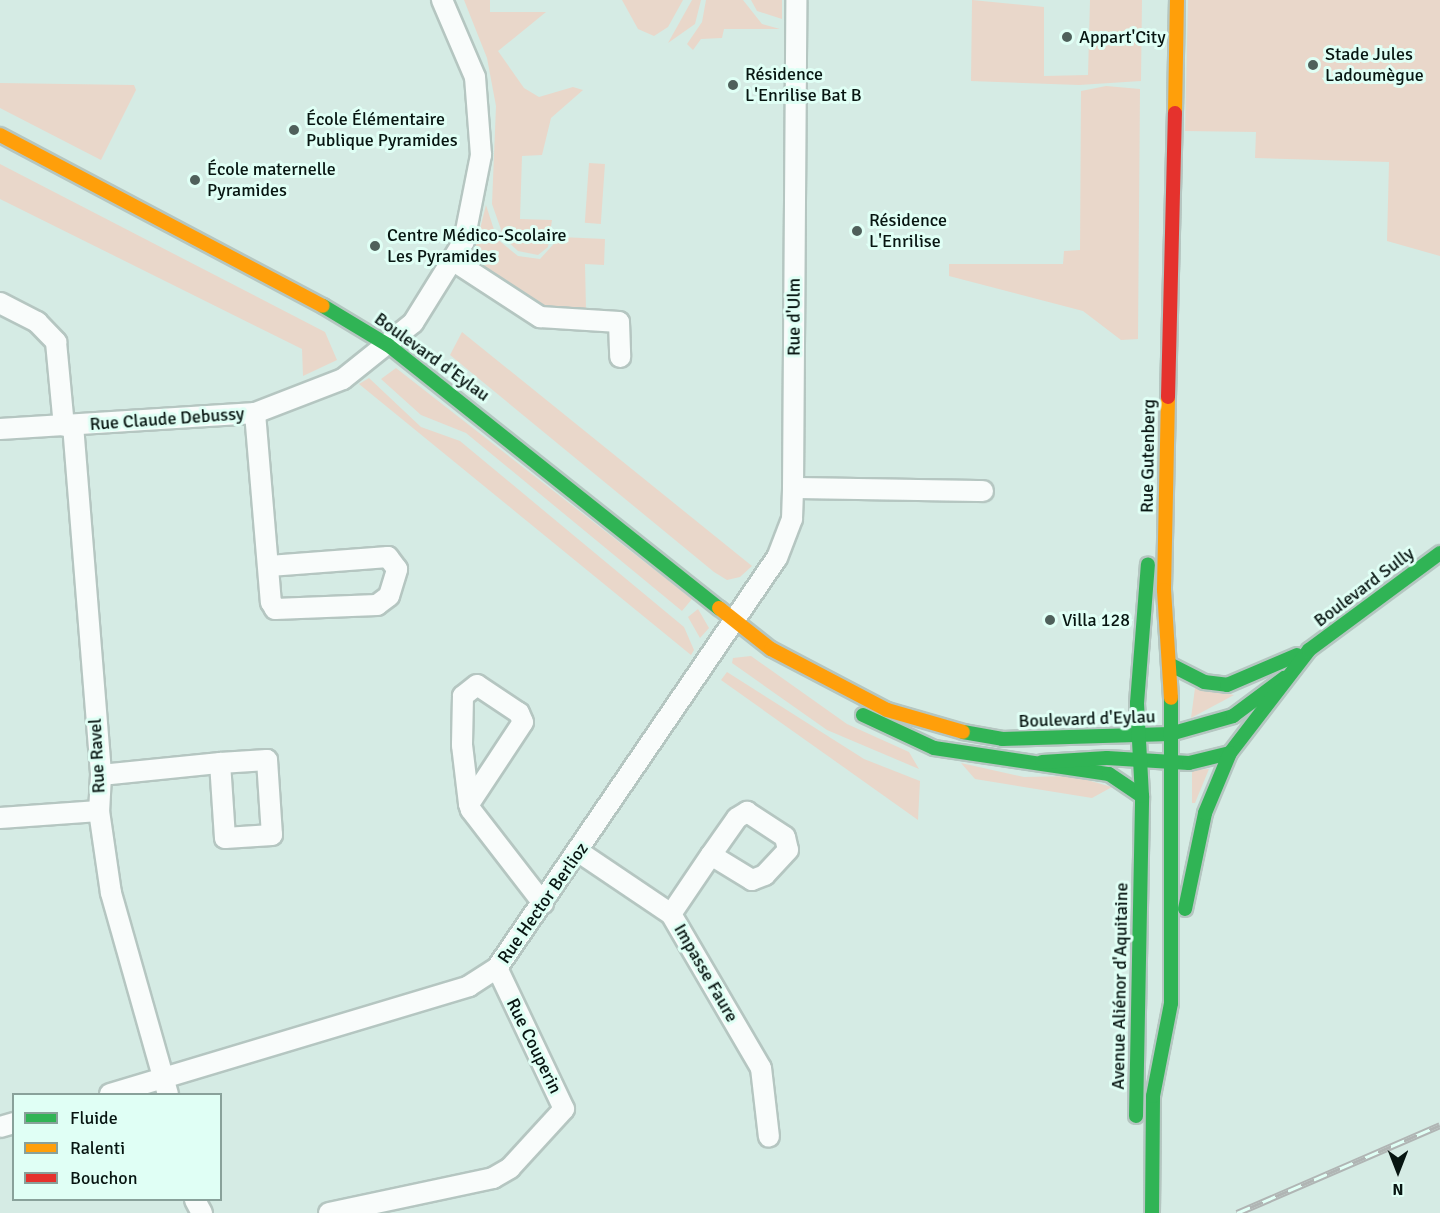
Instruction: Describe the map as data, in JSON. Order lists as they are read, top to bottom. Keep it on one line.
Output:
{"streets":{"main road":["Boulevard d'Eylau","Rue Gutenberg","Boulevard Sully","Avenue Aliénor d'Aquitaine"],"street":["Rue d'Ulm","Rue Claude Debussy","Rue Ravel","Rue Hector Berlioz","Impasse Faure","Rue Couperin"]},"crossings":[["Rue d'Ulm","Boulevard d'Eylau"],["Rue d'Ulm","Rue Hector Berlioz"],["Boulevard d'Eylau","Rue Claude Debussy"],["Boulevard d'Eylau","Rue Gutenberg"],["Boulevard d'Eylau","Boulevard Sully"],["Boulevard d'Eylau","Rue Hector Berlioz"],["Boulevard d'Eylau","Avenue Aliénor d'Aquitaine"],["Rue Claude Debussy","Rue Ravel"],["Rue Gutenberg","Boulevard Sully"],["Rue Gutenberg","Avenue Aliénor d'Aquitaine"],["Boulevard Sully","Avenue Aliénor d'Aquitaine"],["Rue Ravel","Rue Hector Berlioz"],["Rue Hector Berlioz","Impasse Faure"],["Rue Hector Berlioz","Rue Couperin"]],"places":["Appart'City","Stade Jules Ladoumègue","Résidence L'Enrilise Bat B","École Élémentaire Publique Pyramides","École maternelle Pyramides","Résidence L'Enrilise","Centre Médico-Scolaire Les Pyramides","Villa 128"],"legend":["Fluide","Ralenti","Bouchon"],"north":"bottom"}
